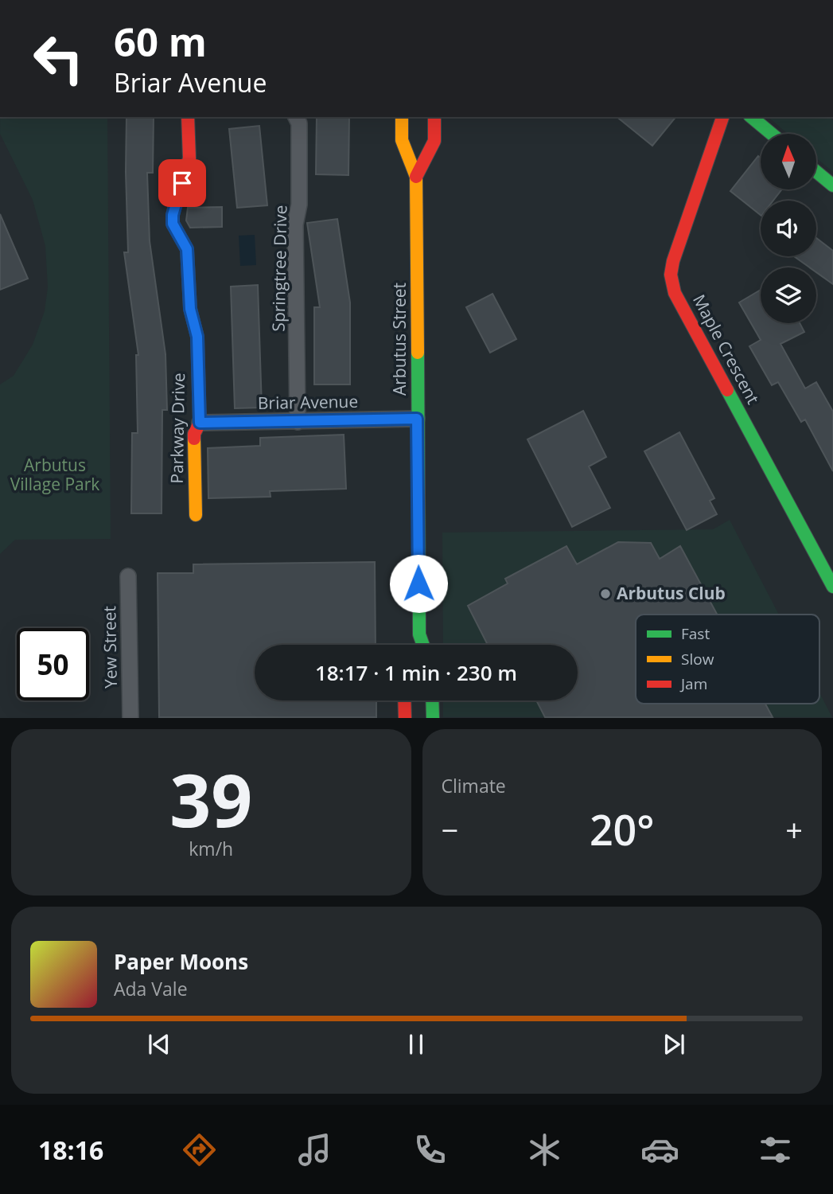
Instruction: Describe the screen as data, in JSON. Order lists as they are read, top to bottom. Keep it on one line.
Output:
{"streets":{"street":["Springtree Drive","Arbutus Street","Maple Crescent","Briar Avenue","Parkway Drive","Yew Street"]},"crossings":[["Springtree Drive","Briar Avenue"],["Arbutus Street","Briar Avenue"],["Briar Avenue","Parkway Drive"]],"parks":["Arbutus Village Park"],"places":["Arbutus Club"],"legend":["Fast","Slow","Jam"],"north":"top","page":{"turn":["60 m","Briar Avenue"],"limit":"50","trip":"18:17 · 1 min · 230 m","tile":[["39","km/h"],"Climate"],"heat":["−","20°","+"],"song":["Paper Moons","Ada Vale"],"tabs":"18:16"}}
